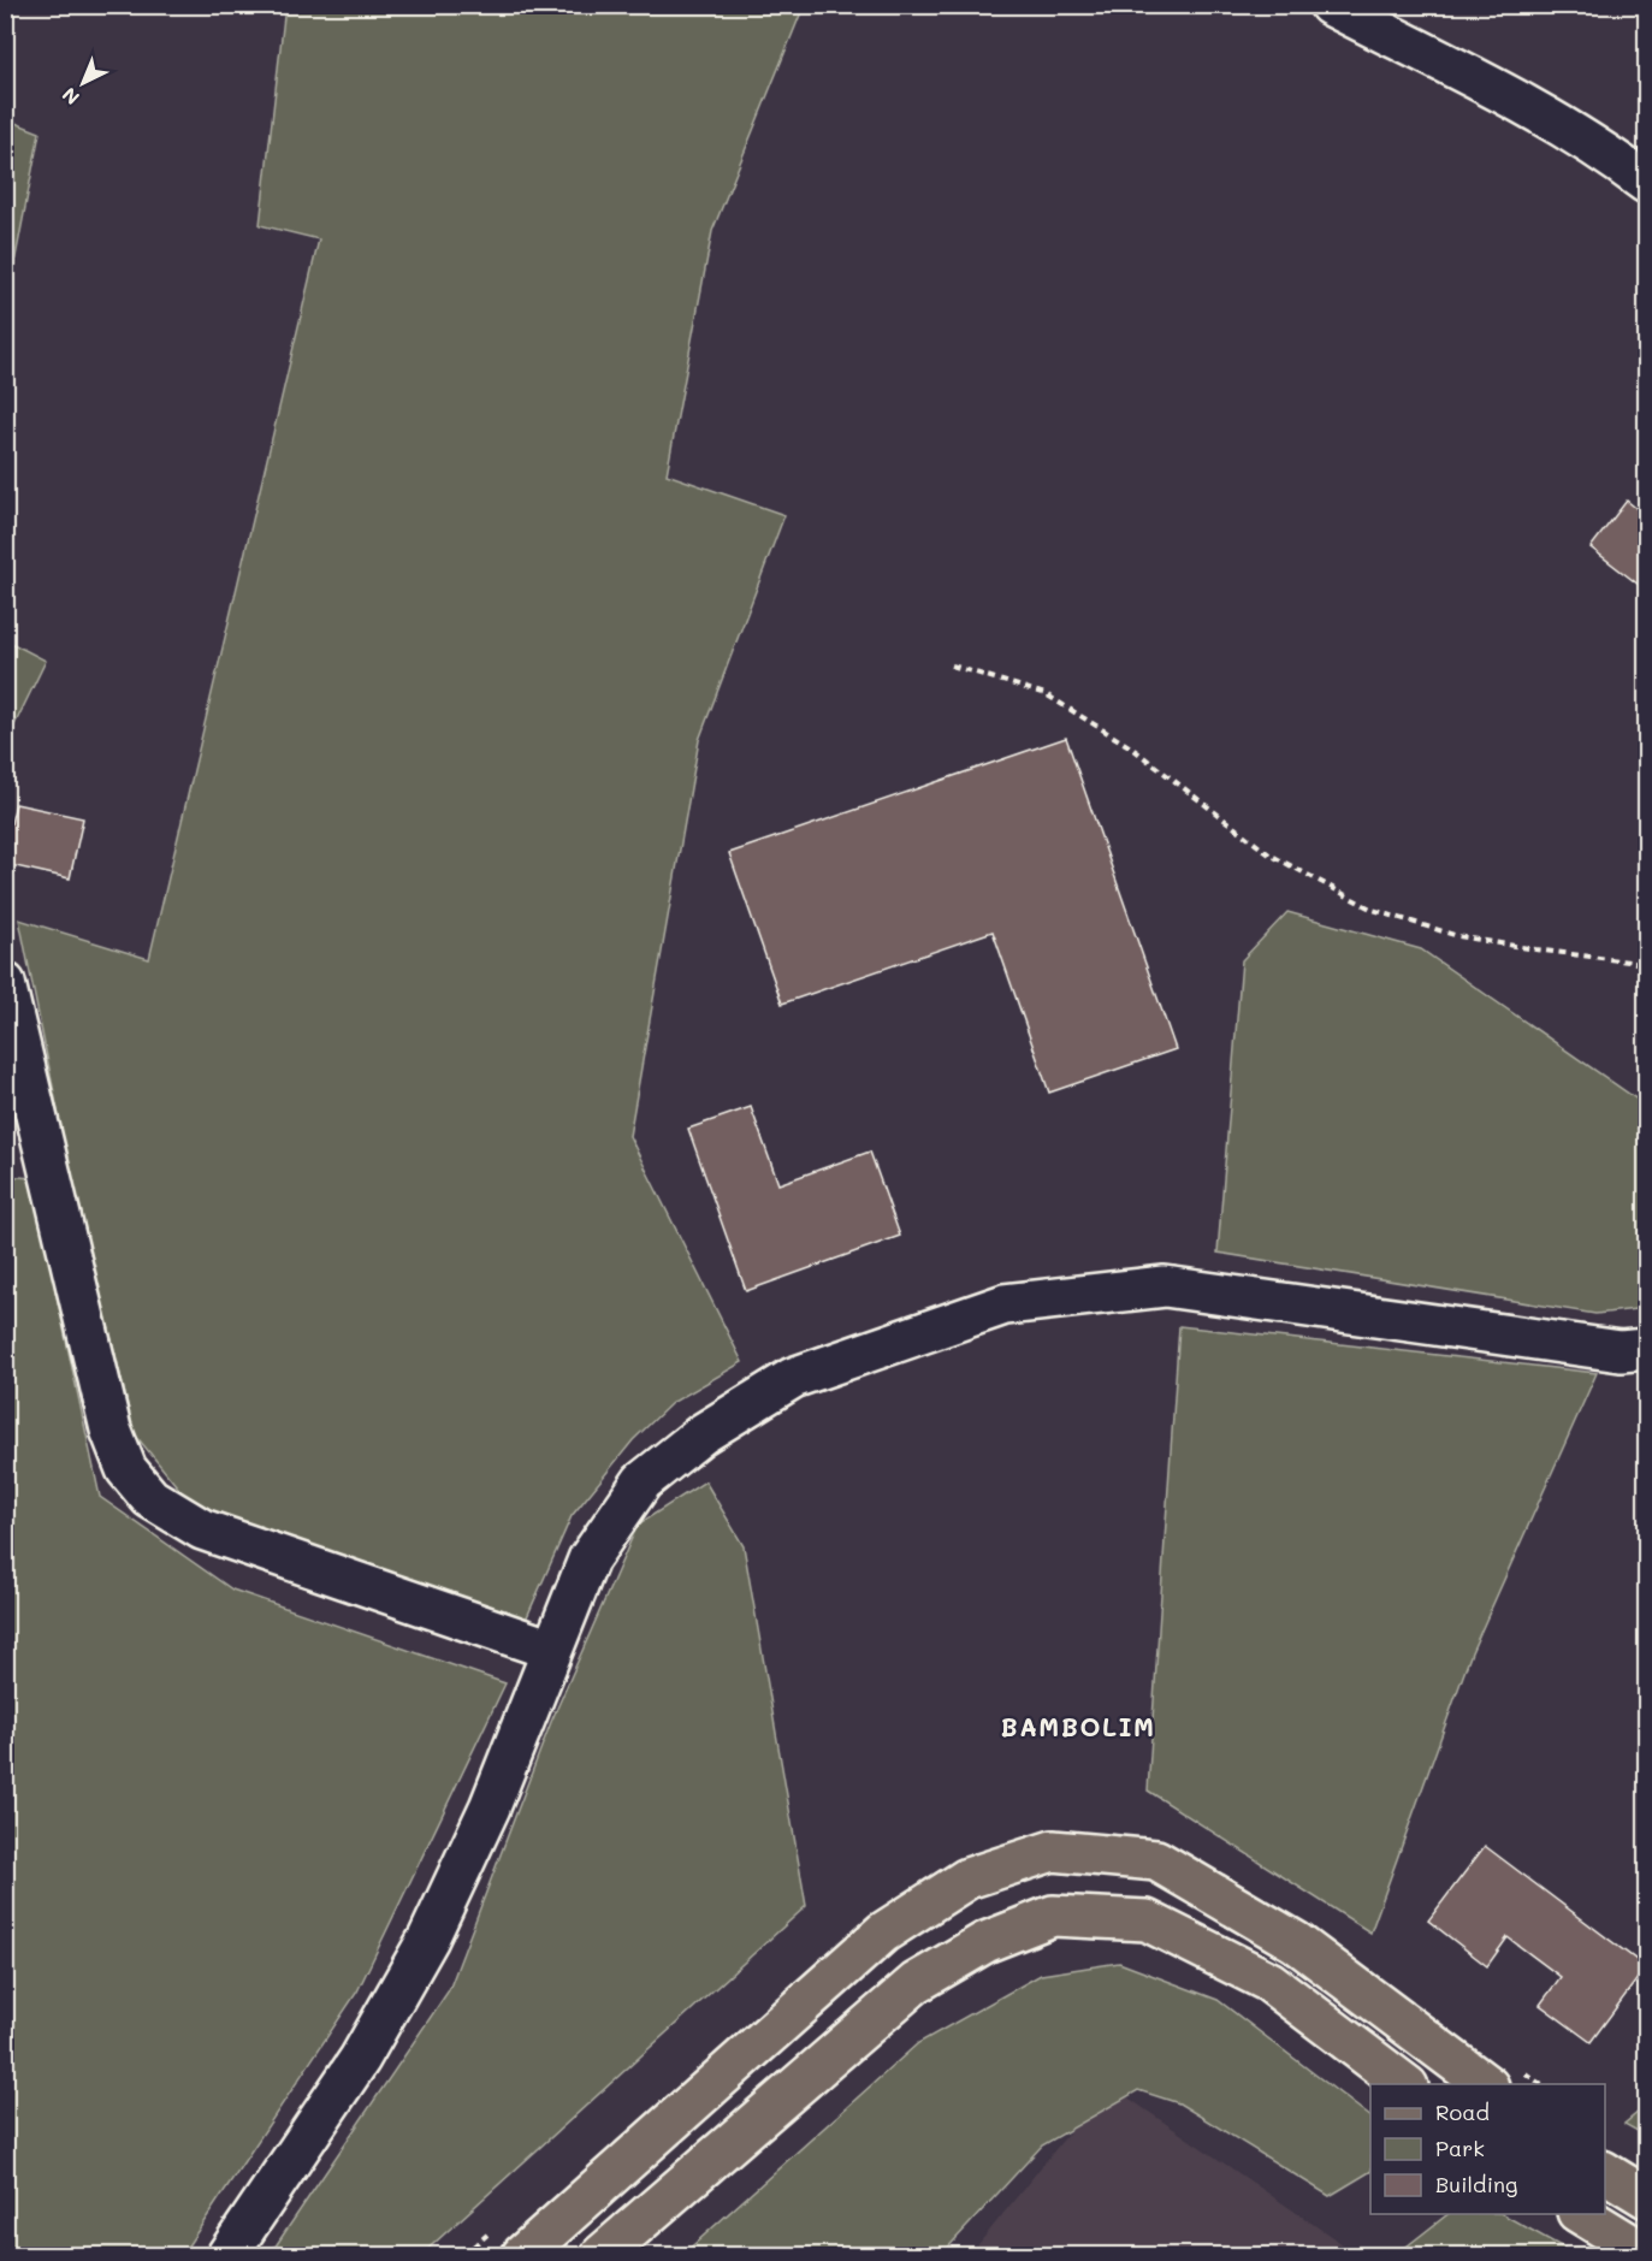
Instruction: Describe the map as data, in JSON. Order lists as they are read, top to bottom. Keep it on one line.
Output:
{"districts":["BAMBOLIM"],"legend":["Road","Park","Building"],"north":"bottom left"}
